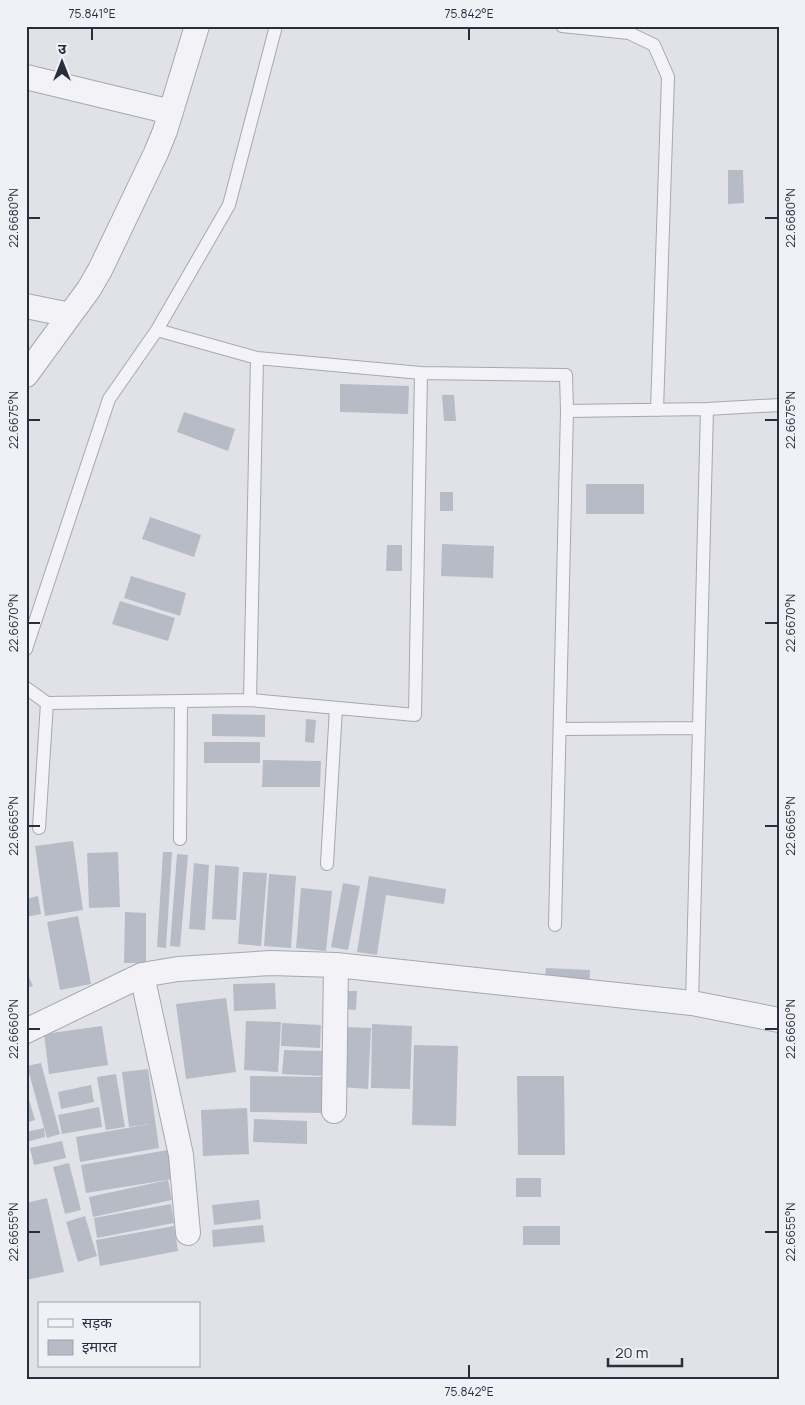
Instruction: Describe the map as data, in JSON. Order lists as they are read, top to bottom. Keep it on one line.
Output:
{"legend":["सड़क","इमारत"],"scale_bar":"20 m","north":"top","coordinates":["75.841°E","75.842°E","22.6680°N","22.6675°N","22.6670°N","22.6665°N","22.6660°N","22.6655°N"]}
